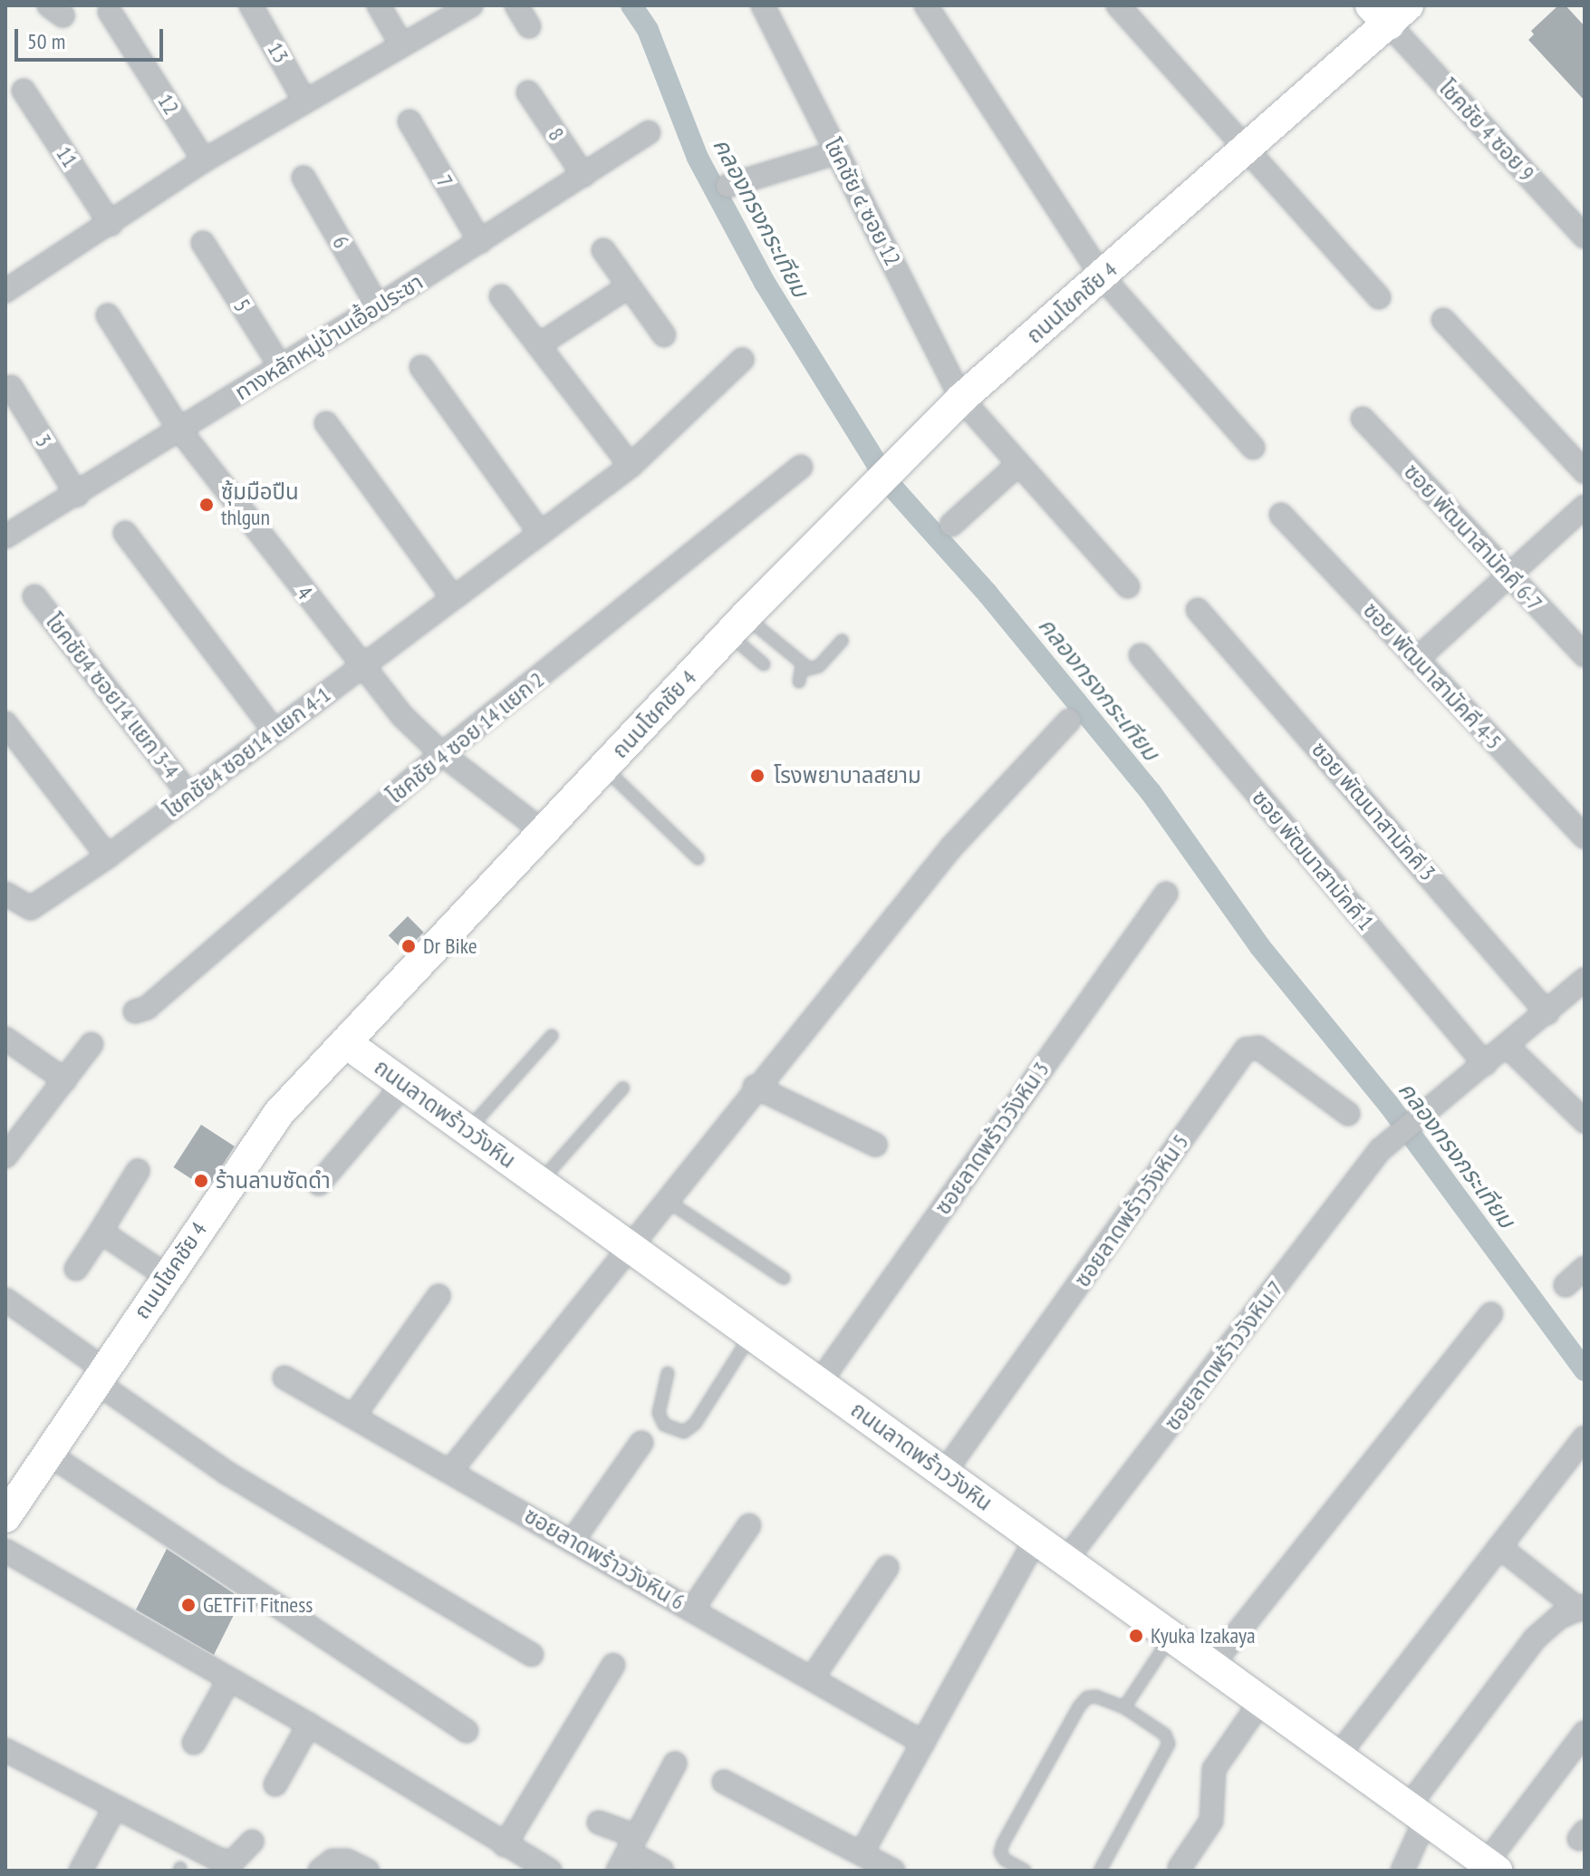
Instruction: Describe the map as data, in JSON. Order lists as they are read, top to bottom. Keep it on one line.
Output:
{"streets":{"main road":["ถนนโชคชัย 4","ถนนลาดพร้าววังหิน"],"street":["13","12","โชคชัย 4 ซอย 9","8","11","7","โชคชัย ๔ ซอย 12","6","5","ทางหลักหมู่บ้านเอื้อประชา","3","ซอย พัฒนาสามัคคี 6-7","4","ซอย พัฒนาสามัคคี 4-5","โชคชัย4 ซอย14 แยก 3-4","โชคชัย 4 ซอย 14 แยก 2","โชคชัย4 ซอย14 แยก 4-1","ซอย พัฒนาสามัคคี 3","ซอย พัฒนาสามัคคี 1","ซอยลาดพร้าววังหิน 3","ซอยลาดพร้าววังหิน 5","ซอยลาดพร้าววังหิน 7","ซอยลาดพร้าววังหิน 6"]},"crossings":[["โชคชัย 4 ซอย 9","ถนนโชคชัย 4"],["8","ทางหลักหมู่บ้านเอื้อประชา"],["7","ทางหลักหมู่บ้านเอื้อประชา"],["โชคชัย ๔ ซอย 12","ถนนโชคชัย 4"],["6","ทางหลักหมู่บ้านเอื้อประชา"],["ถนนโชคชัย 4","4"],["ถนนโชคชัย 4","ถนนลาดพร้าววังหิน"],["5","ทางหลักหมู่บ้านเอื้อประชา"],["ทางหลักหมู่บ้านเอื้อประชา","3"],["ทางหลักหมู่บ้านเอื้อประชา","4"],["4","โชคชัย 4 ซอย 14 แยก 2"],["4","โชคชัย4 ซอย14 แยก 4-1"],["โชคชัย4 ซอย14 แยก 3-4","โชคชัย4 ซอย14 แยก 4-1"],["ซอย พัฒนาสามัคคี 3","ซอยลาดพร้าววังหิน 7"],["ซอย พัฒนาสามัคคี 1","ซอยลาดพร้าววังหิน 7"],["ถนนลาดพร้าววังหิน","ซอยลาดพร้าววังหิน 3"],["ถนนลาดพร้าววังหิน","ซอยลาดพร้าววังหิน 5"],["ถนนลาดพร้าววังหิน","ซอยลาดพร้าววังหิน 7"]],"water":["คลองทรงกระเทียม"],"places":["ซุ้มมือปืน thlgun","โรงพยาบาลสยาม","Dr Bike","ร้านลาบซัดดำ","GETFiT Fitness","Kyuka Izakaya"],"scale_bar":"50 m"}
